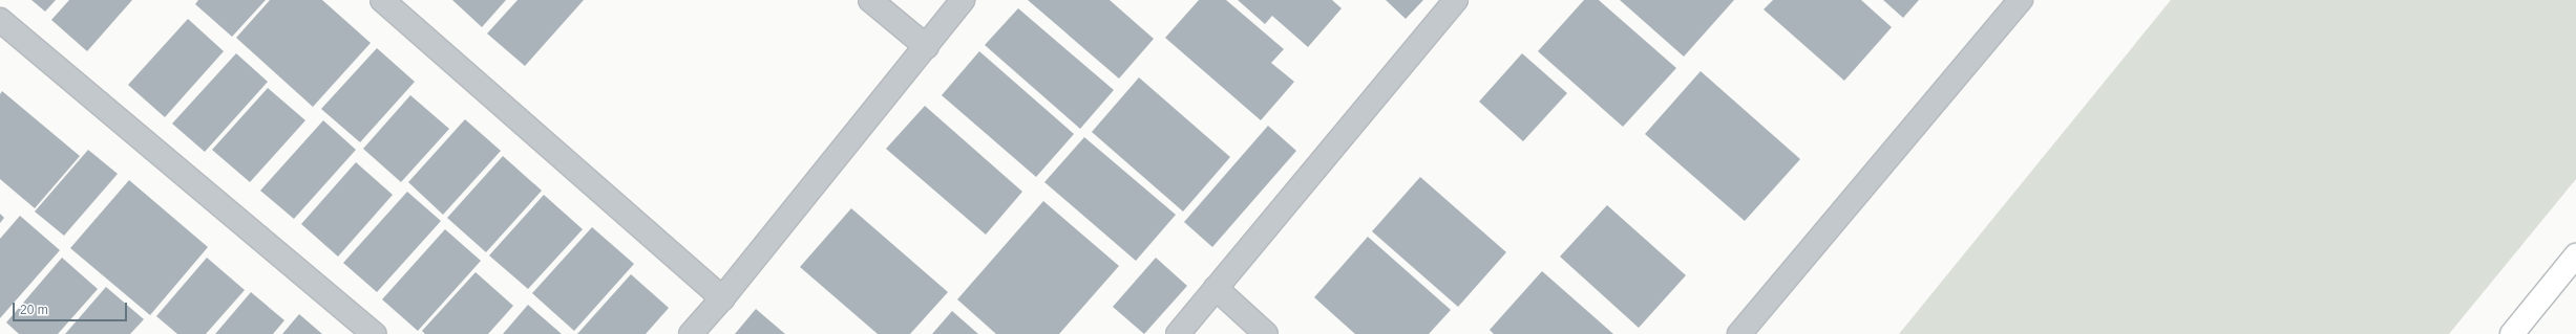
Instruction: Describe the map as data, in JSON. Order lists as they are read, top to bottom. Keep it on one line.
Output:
{"scale_bar":"20 m"}
